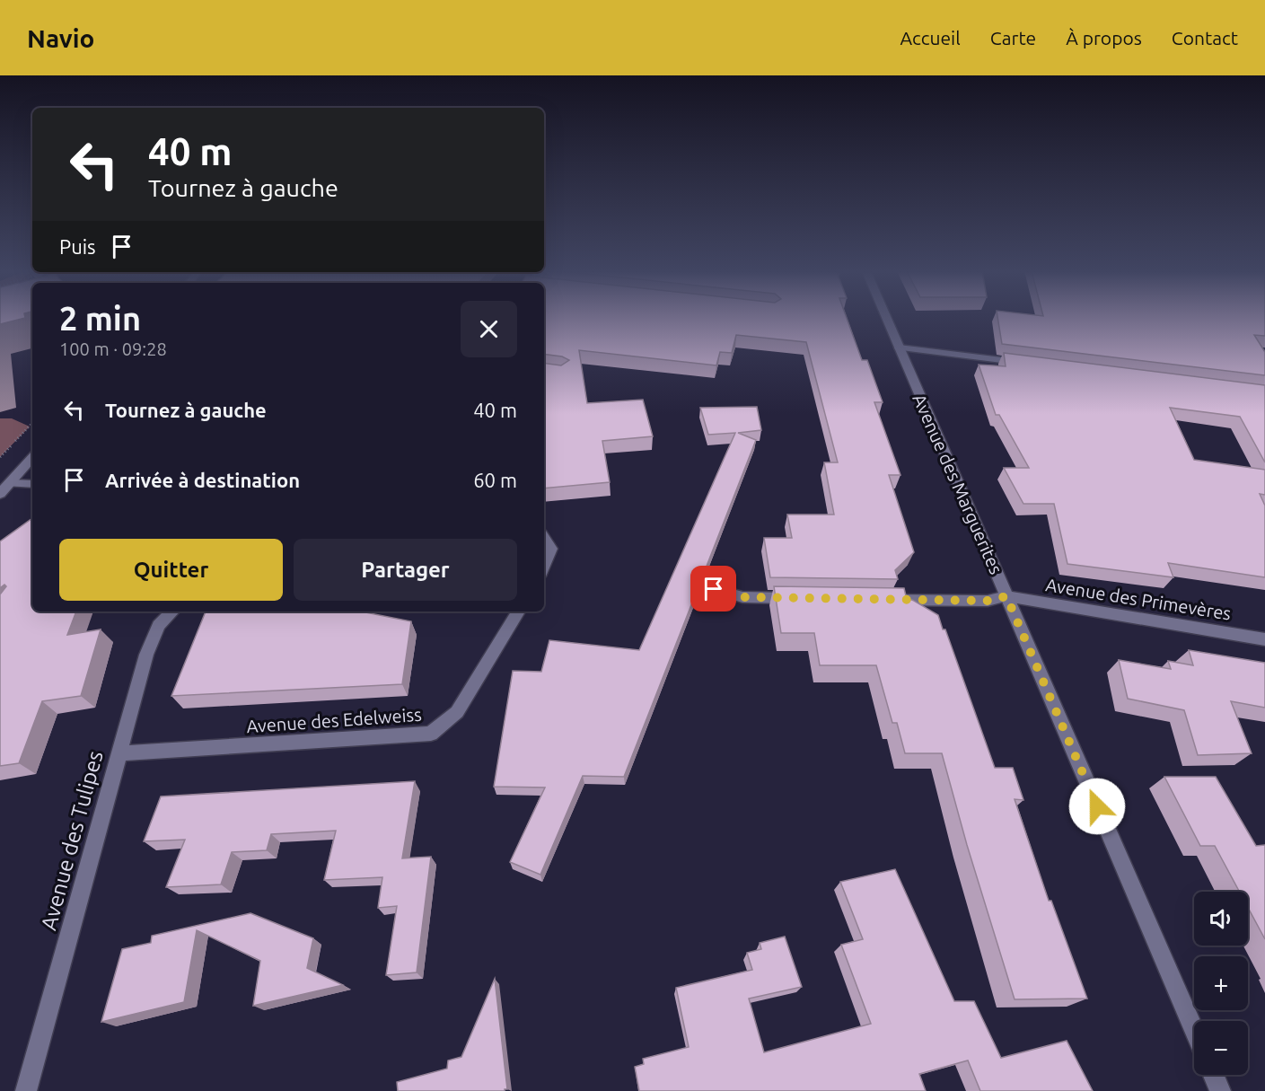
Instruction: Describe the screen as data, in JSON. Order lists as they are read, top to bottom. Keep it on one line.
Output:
{"streets":{"street":["Avenue des Marguerites","Avenue des Primevères","Avenue des Edelweiss","Avenue des Tulipes"]},"crossings":[["Avenue des Marguerites","Avenue des Primevères"],["Avenue des Edelweiss","Avenue des Tulipes"]],"page":{"header":"Navio","nav":["Accueil","Carte","À propos","Contact"],"turn":["40 m","Tournez à gauche"],"then":"Puis","heading":["2 min","100 m · 09:28"],"list":[{"name":"Tournez à gauche","value":"40 m"},{"name":"Arrivée à destination","value":"60 m"}],"buttons":["Quitter","Partager"],"map_buttons":["+","−"]}}
